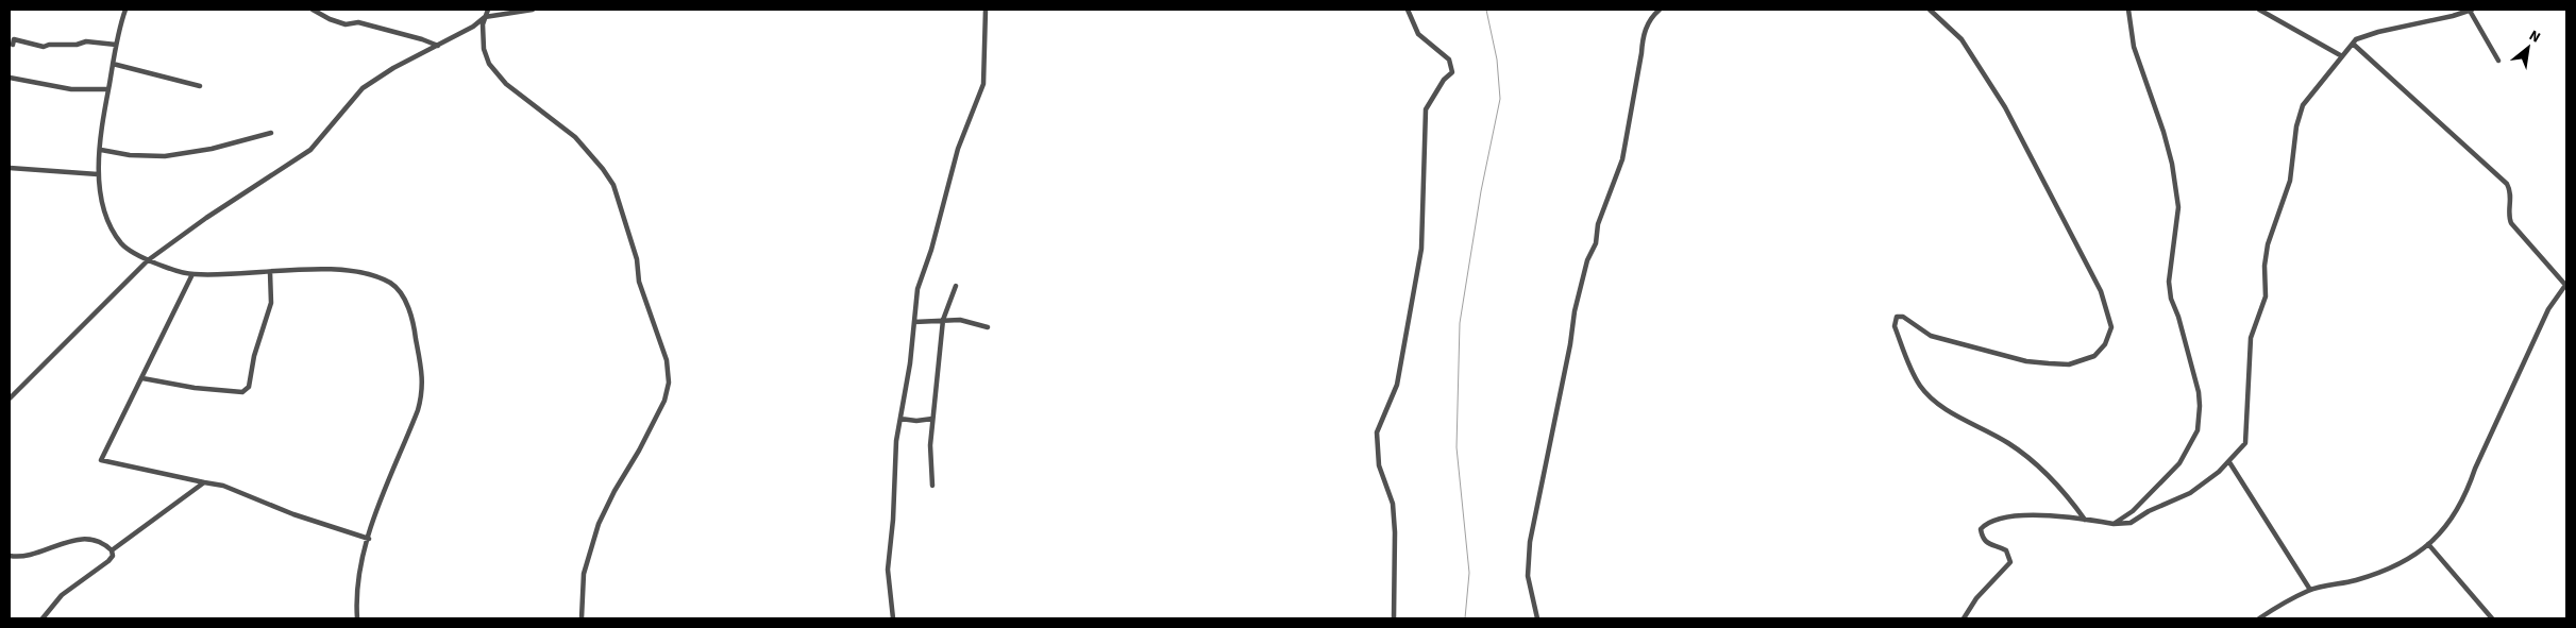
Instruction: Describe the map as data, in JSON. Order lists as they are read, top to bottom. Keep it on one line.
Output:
{"north":"top right"}
